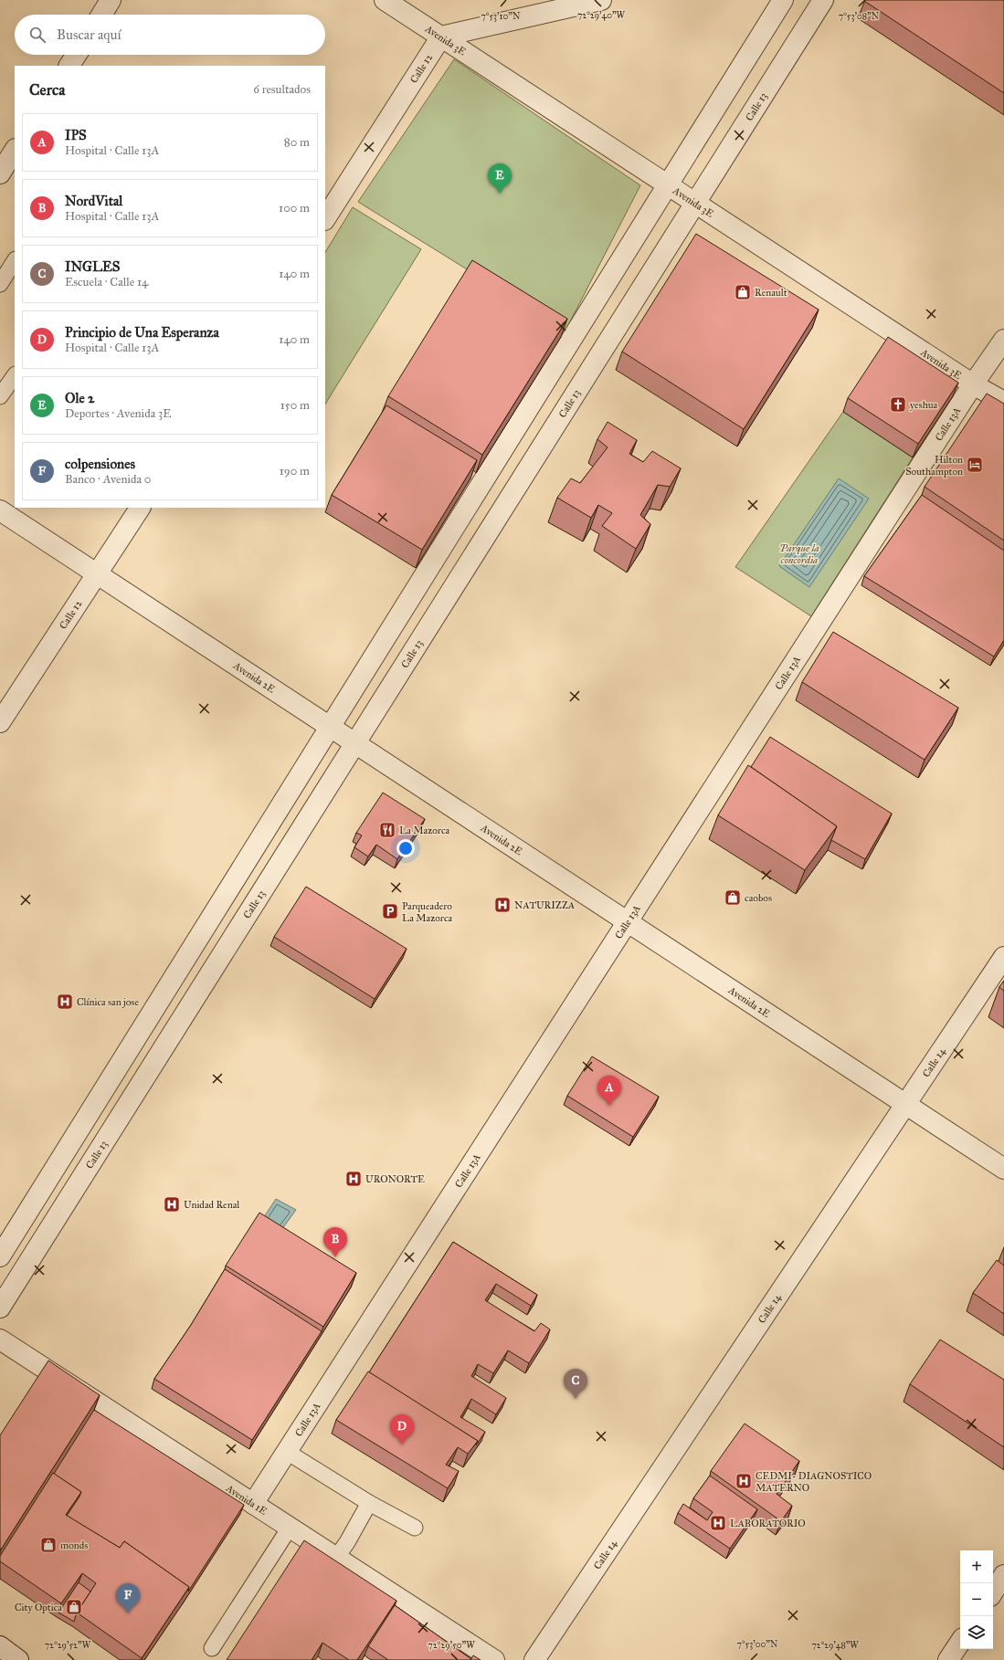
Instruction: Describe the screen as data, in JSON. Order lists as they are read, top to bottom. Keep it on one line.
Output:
{"streets":{"street":["Avenida 3E","Calle 12","Calle 13","Calle 13A","Avenida 2E","Calle 14","Avenida 1E"]},"crossings":[["Avenida 3E","Calle 12"],["Avenida 3E","Calle 13"],["Avenida 3E","Calle 13A"],["Calle 12","Avenida 2E"],["Calle 13","Avenida 2E"],["Calle 13A","Avenida 2E"],["Calle 13A","Avenida 1E"],["Avenida 2E","Calle 14"]],"parks":["Parque la concordia"],"places":{"shop":["Renault","caobos","monds","City Optica"],"church":["yeshua"],"hotel":["Hilton Southampton"],"restaurant":["La Mazorca"],"hospital":["NATURIZZA","Clínica san jose","URONORTE","Unidad Renal","CEDMI- DIAGNOSTICO MATERNO","LABORATORIO"],"parking":["Parqueadero La Mazorca"]},"page":{"search":"Buscar aquí","heading":["Cerca","6 resultados"],"list":[{"mark":"A","name":"IPS","note":"Hospital · Calle 13A","value":"80 m"},{"mark":"B","name":"NordVital","note":"Hospital · Calle 13A","value":"100 m"},{"mark":"C","name":"INGLES","note":"Escuela · Calle 14","value":"140 m"},{"mark":"D","name":"Principio de Una Esperanza","note":"Hospital · Calle 13A","value":"140 m"},{"mark":"E","name":"Ole 2","note":"Deportes · Avenida 3E","value":"150 m"},{"mark":"F","name":"colpensiones","note":"Banco · Avenida 0","value":"190 m"}],"pins":["E","A","B","C","D","F"],"map_buttons":["+","−"]},"coordinates":["72°29'40\"W","7°53'10\"N","7°53'08\"N","7°53'00\"N","72°29'52\"W","72°29'50\"W","72°29'48\"W"]}
